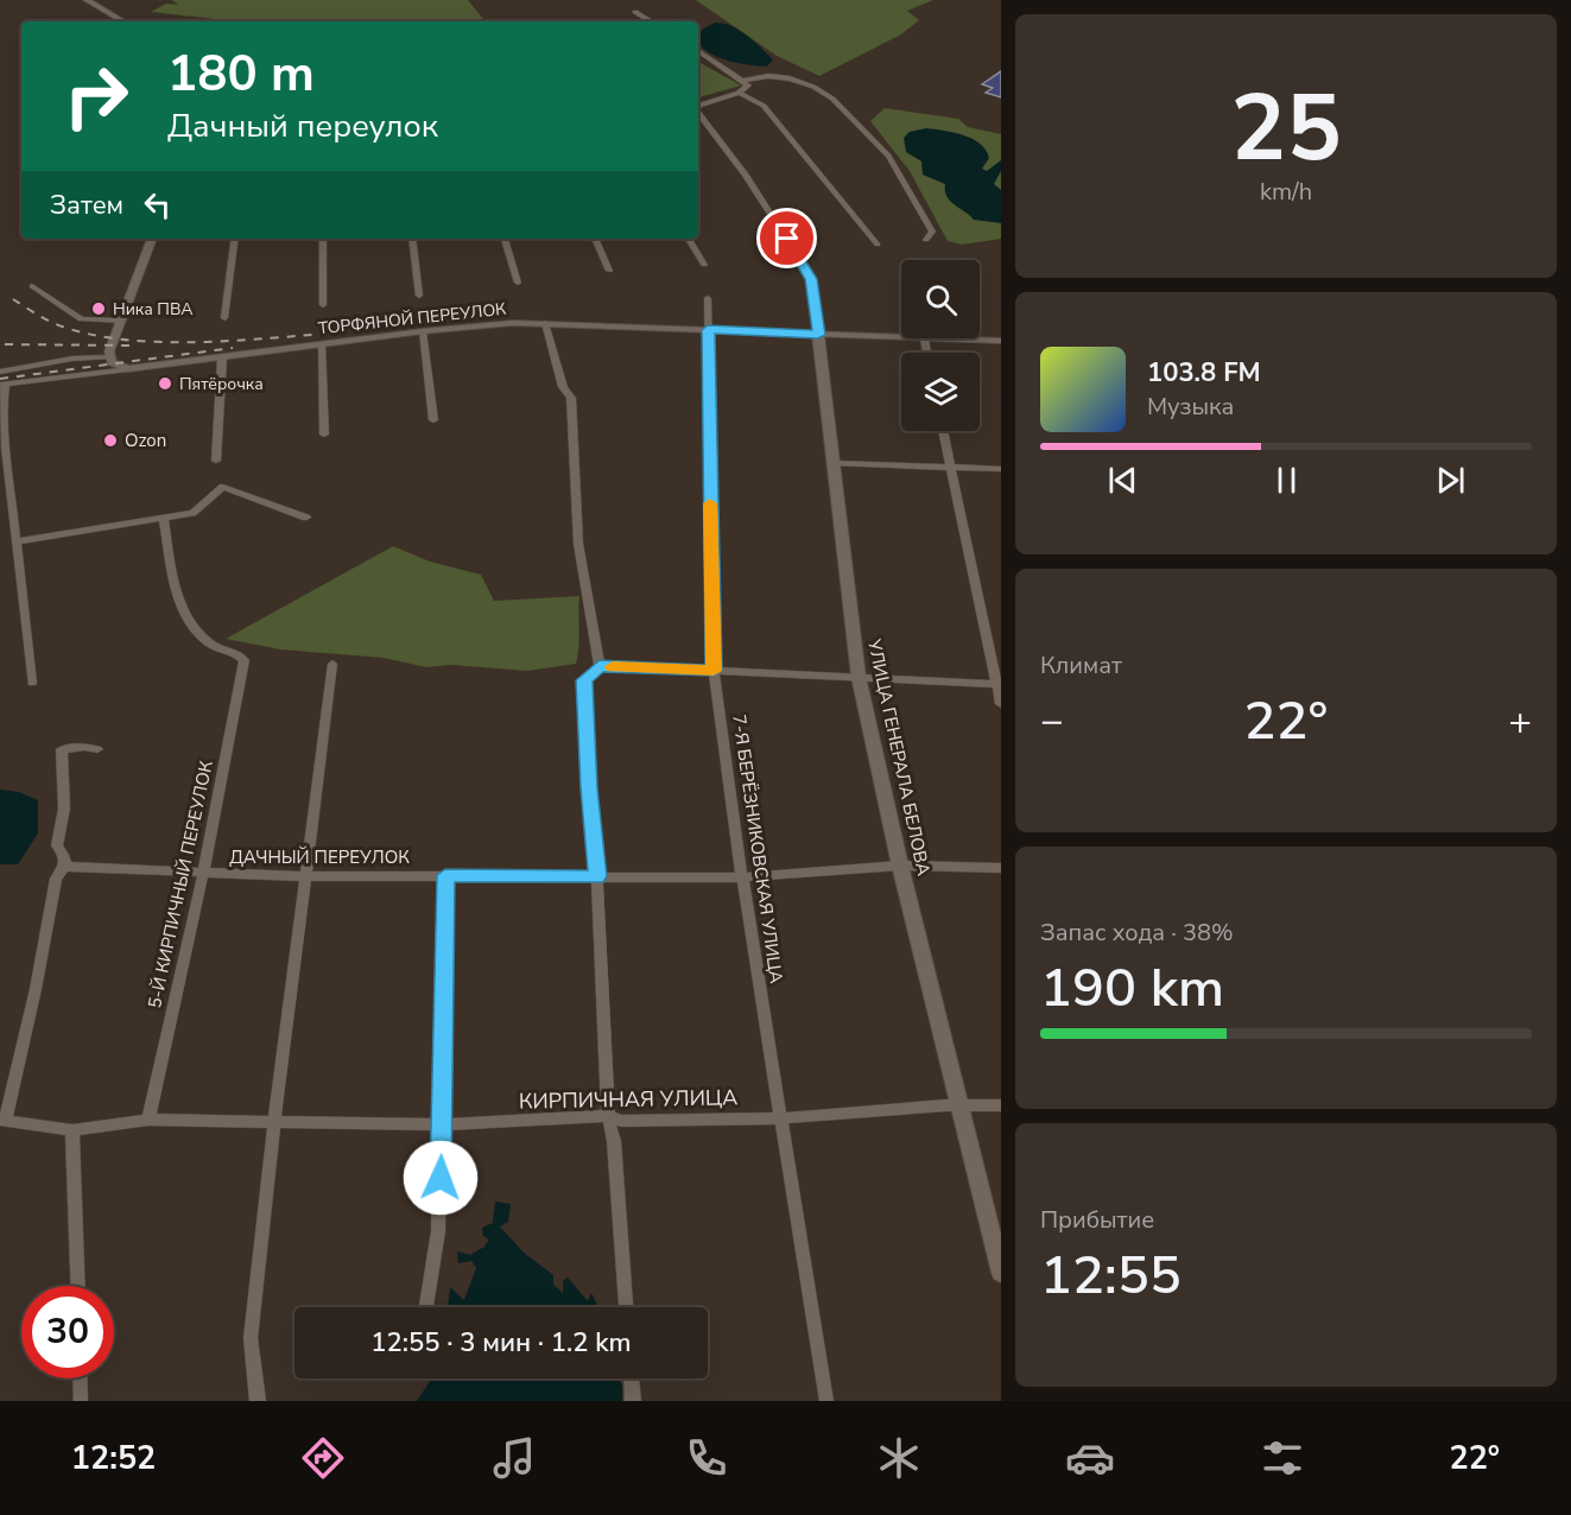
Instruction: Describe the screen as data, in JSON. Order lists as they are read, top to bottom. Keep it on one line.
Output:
{"streets":{"main road":["УЛИЦА ГЕНЕРАЛА БЕЛОВА"],"street":["ТОРФЯНОЙ ПЕРЕУЛОК","7-Я БЕРЁЗНИКОВСКАЯ УЛИЦА","ДАЧНЫЙ ПЕРЕУЛОК","5-Й КИРПИЧНЫЙ ПЕРЕУЛОК","КИРПИЧНАЯ УЛИЦА"]},"crossings":[["ТОРФЯНОЙ ПЕРЕУЛОК","УЛИЦА ГЕНЕРАЛА БЕЛОВА"],["ТОРФЯНОЙ ПЕРЕУЛОК","7-Я БЕРЁЗНИКОВСКАЯ УЛИЦА"],["УЛИЦА ГЕНЕРАЛА БЕЛОВА","ДАЧНЫЙ ПЕРЕУЛОК"],["УЛИЦА ГЕНЕРАЛА БЕЛОВА","КИРПИЧНАЯ УЛИЦА"],["7-Я БЕРЁЗНИКОВСКАЯ УЛИЦА","ДАЧНЫЙ ПЕРЕУЛОК"],["7-Я БЕРЁЗНИКОВСКАЯ УЛИЦА","КИРПИЧНАЯ УЛИЦА"],["ДАЧНЫЙ ПЕРЕУЛОК","5-Й КИРПИЧНЫЙ ПЕРЕУЛОК"],["5-Й КИРПИЧНЫЙ ПЕРЕУЛОК","КИРПИЧНАЯ УЛИЦА"]],"places":["Ника ПВА","Пятёрочка","Ozon"],"page":{"tile":[["25","km/h"],"Климат",["Запас хода · 38%","190 km"],["Прибытие","12:55"]],"turn":["180 m","Дачный переулок"],"then":"Затем","song":["103.8 FM","Музыка"],"heat":["−","22°","+"],"limit":"30","trip":"12:55 · 3 мин · 1.2 km","tabs":["12:52","22°"]}}
